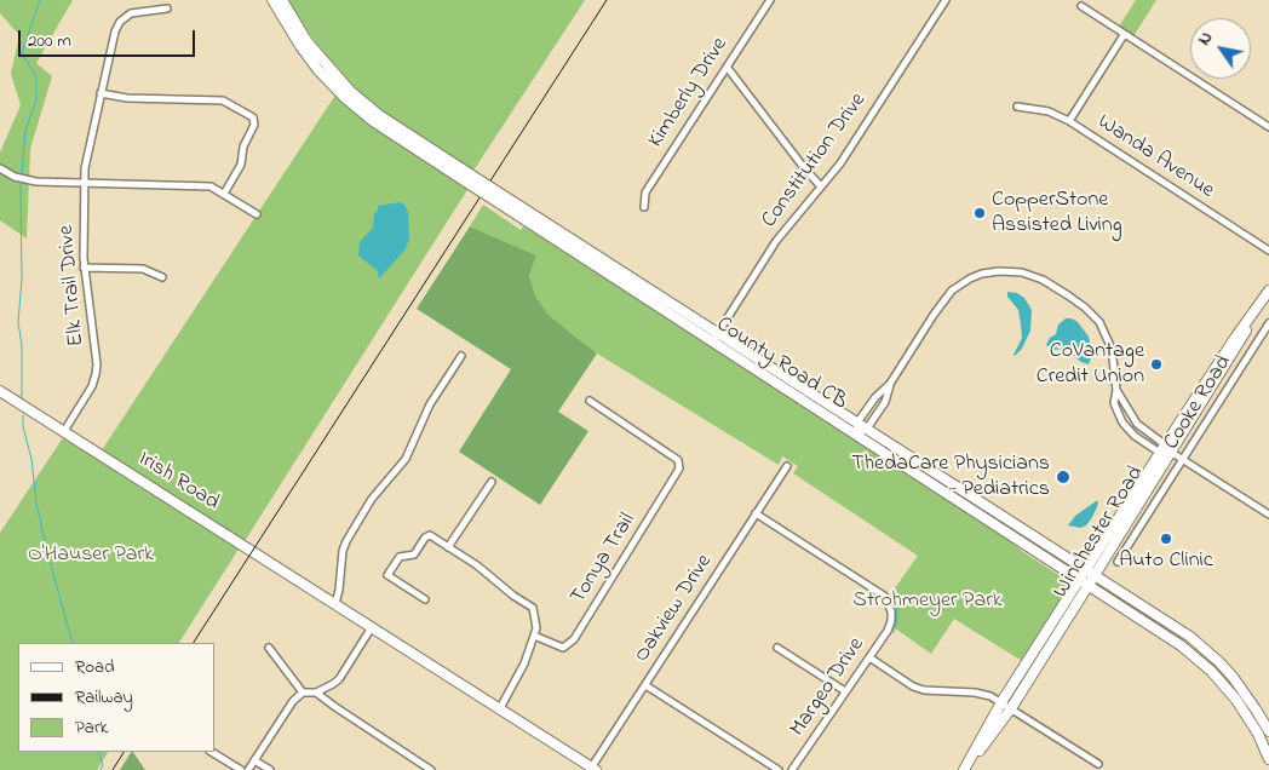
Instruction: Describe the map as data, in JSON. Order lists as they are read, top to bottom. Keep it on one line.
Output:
{"streets":{"main road":["County Road CB","Irish Road","Winchester Road"],"street":["Kimberly Drive","Wanda Avenue","Constitution Drive","Elk Trail Drive","Cooke Road","Tonya Trail","Oakview Drive","Margeo Drive"]},"crossings":[["Constitution Drive","County Road CB"],["Elk Trail Drive","Irish Road"],["County Road CB","Winchester Road"],["Irish Road","Oakview Drive"],["Oakview Drive","Margeo Drive"]],"parks":["O'Hauser Park","Strohmeyer Park"],"places":["CopperStone Assisted Living","CoVantage Credit Union","ThedaCare Physicians - Pediatrics","Auto Clinic"],"legend":["Road","Railway","Park"],"scale_bar":"200 m","north":"top left"}
